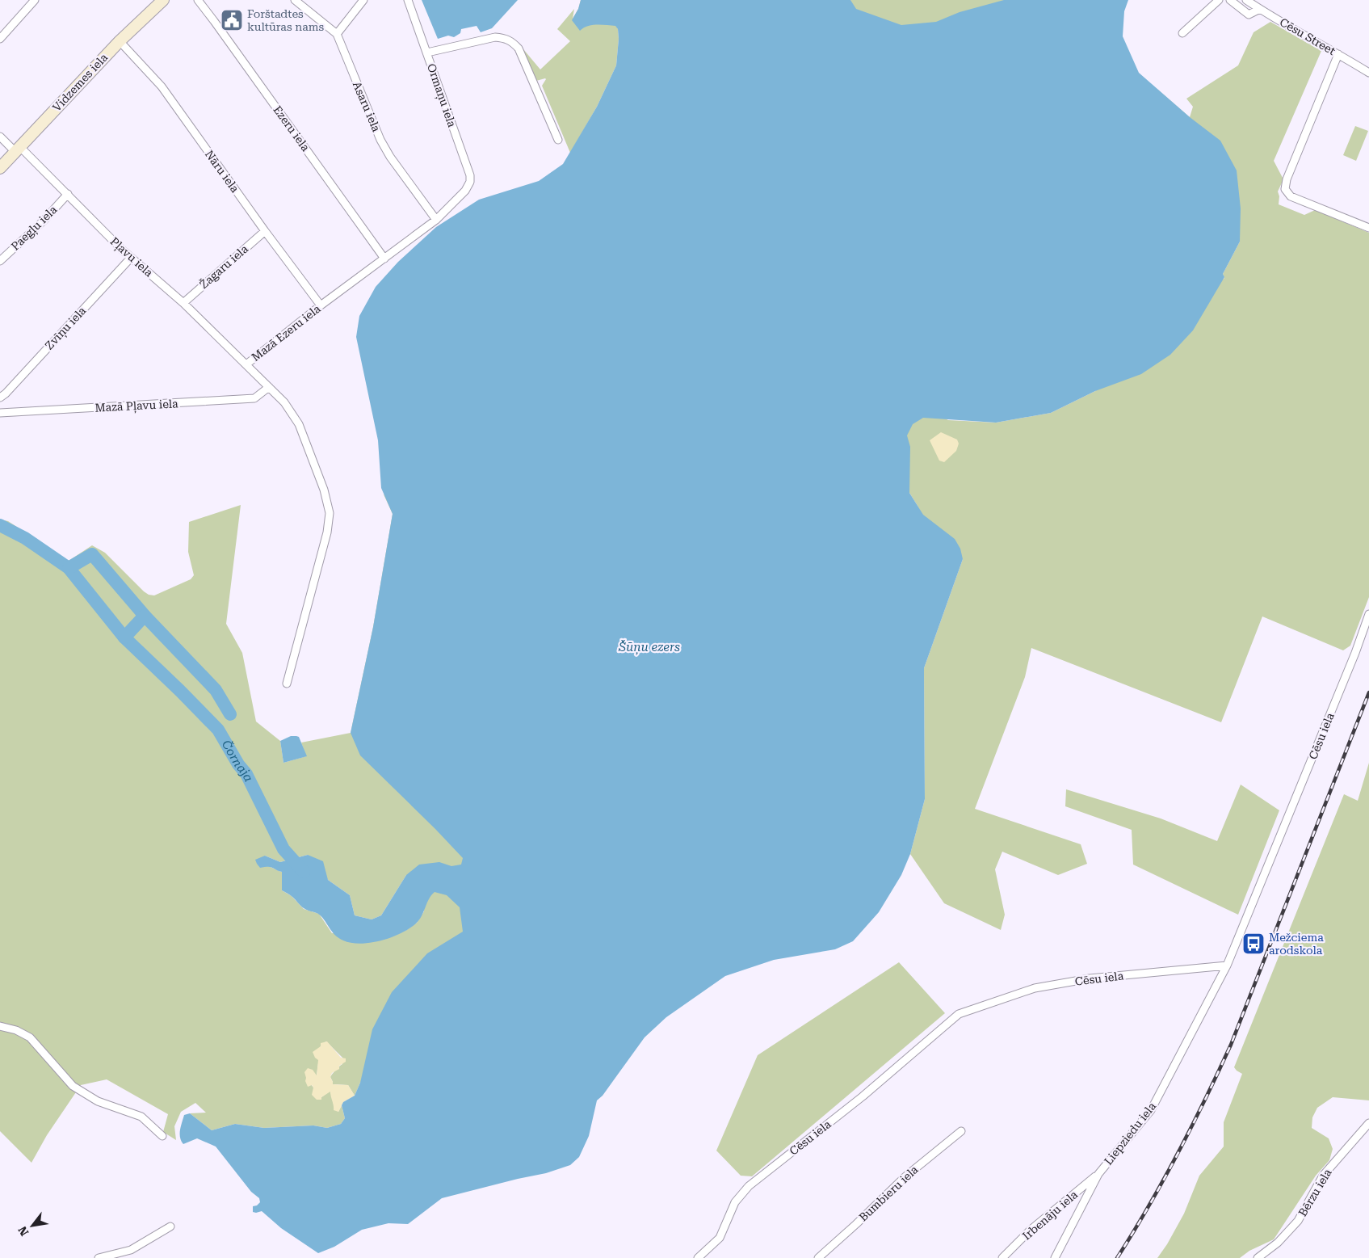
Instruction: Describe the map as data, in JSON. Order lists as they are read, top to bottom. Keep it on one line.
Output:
{"streets":{"street":["Cēsu Street","Vidzemes iela","Ormaņu iela","Asaru iela","Ezeru iela","Nāru iela","Paegļu iela","Pļavu iela","Žagaru iela","Zvīņu iela","Mazā Ezeru iela","Mazā Pļavu iela","Cēsu iela","Liepziedu iela","Bērzu iela","Bumbieru iela","Irbenāju iela"]},"crossings":[["Vidzemes iela","Nāru iela"],["Vidzemes iela","Pļavu iela"],["Ormaņu iela","Mazā Ezeru iela"],["Asaru iela","Mazā Ezeru iela"],["Ezeru iela","Mazā Ezeru iela"],["Nāru iela","Žagaru iela"],["Nāru iela","Mazā Ezeru iela"],["Paegļu iela","Pļavu iela"],["Pļavu iela","Žagaru iela"],["Pļavu iela","Zvīņu iela"],["Pļavu iela","Mazā Ezeru iela"],["Mazā Ezeru iela","Mazā Pļavu iela"],["Cēsu iela","Liepziedu iela"],["Liepziedu iela","Irbenāju iela"]],"water":["Šūņu ezers","Čornaja"],"places":{"public building":["Forštadtes kultūras nams"],"bus stop":["Mežciema arodskola"]},"north":"bottom left"}
